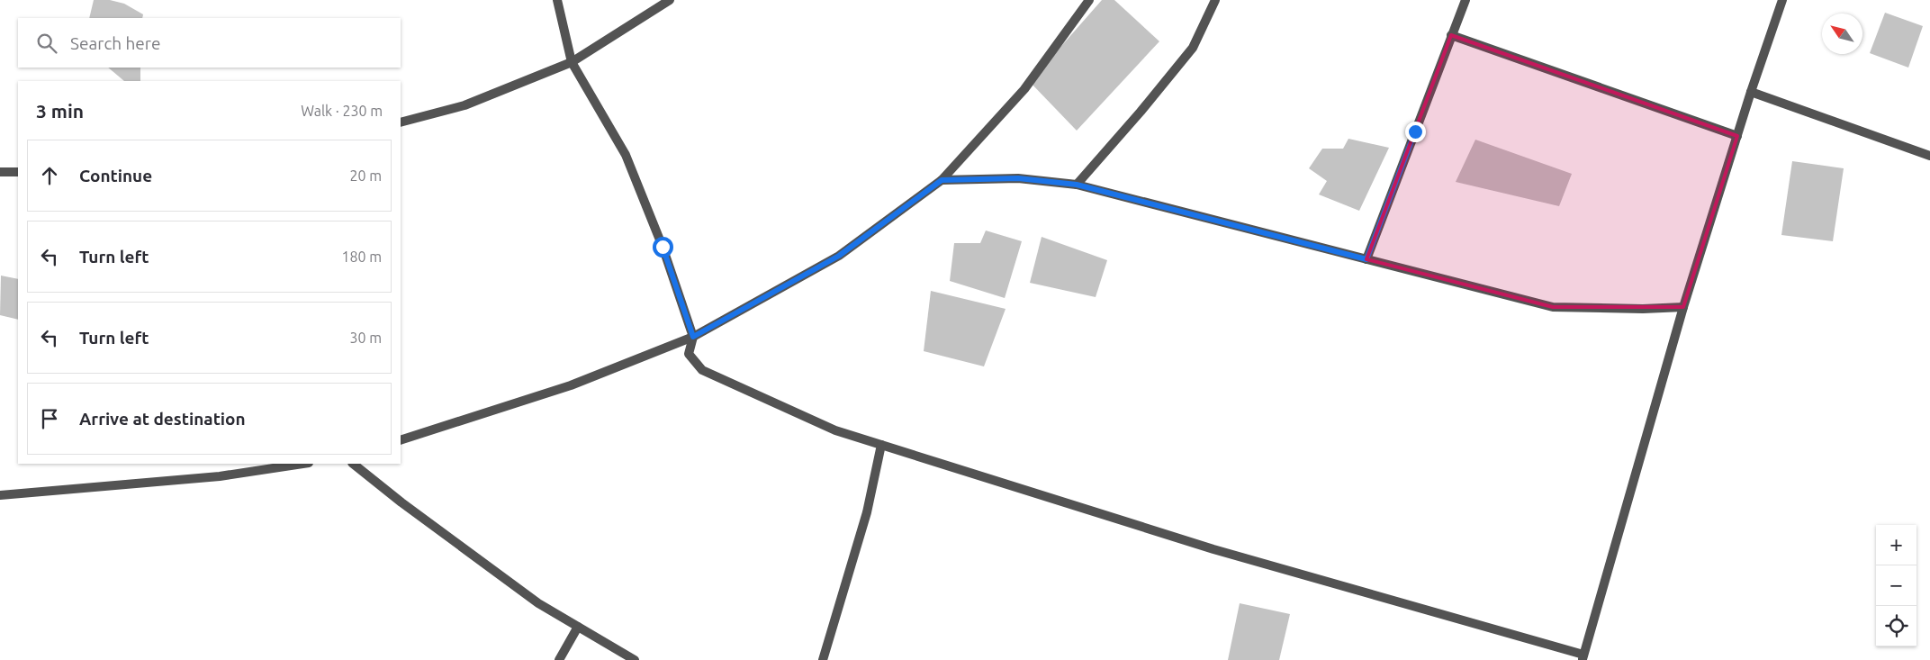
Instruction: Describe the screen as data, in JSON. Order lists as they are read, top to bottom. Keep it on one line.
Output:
{"north":"top left","page":{"search":"Search here","heading":["3 min","Walk · 230 m"],"list":[["Continue","20 m"],["Turn left","180 m"],["Turn left","30 m"],"Arrive at destination"],"map_buttons":["+","−"]}}
